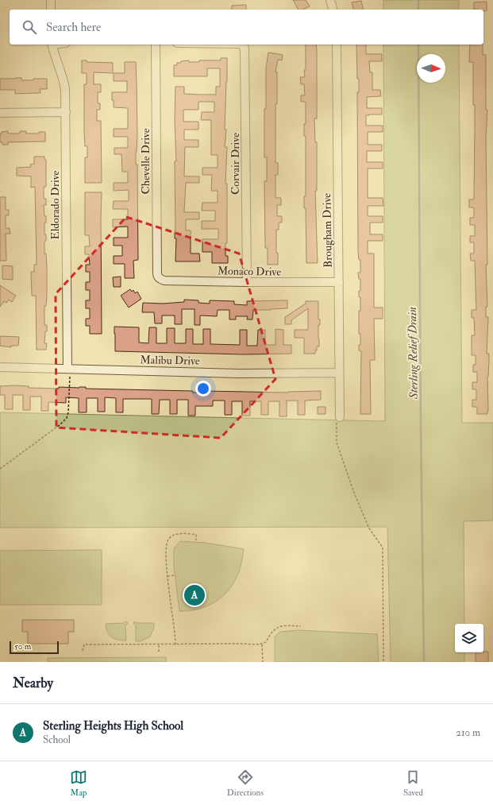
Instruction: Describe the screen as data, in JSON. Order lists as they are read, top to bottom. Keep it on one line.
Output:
{"streets":{"street":["Chevelle Drive","Corvair Drive","Eldorado Drive","Brougham Drive","Monaco Drive","Malibu Drive"]},"crossings":[["Chevelle Drive","Monaco Drive"],["Corvair Drive","Monaco Drive"],["Eldorado Drive","Malibu Drive"],["Brougham Drive","Monaco Drive"],["Brougham Drive","Malibu Drive"]],"water":["Sterling Relief Drain"],"scale_bar":"50 m","north":"right","page":{"search":"Search here","pins":"A","scale":"50 m","heading":"Nearby","list":[{"mark":"A","name":"Sterling Heights High School","note":"School","value":"210 m"}],"nav":["Map","Directions","Saved"]}}
